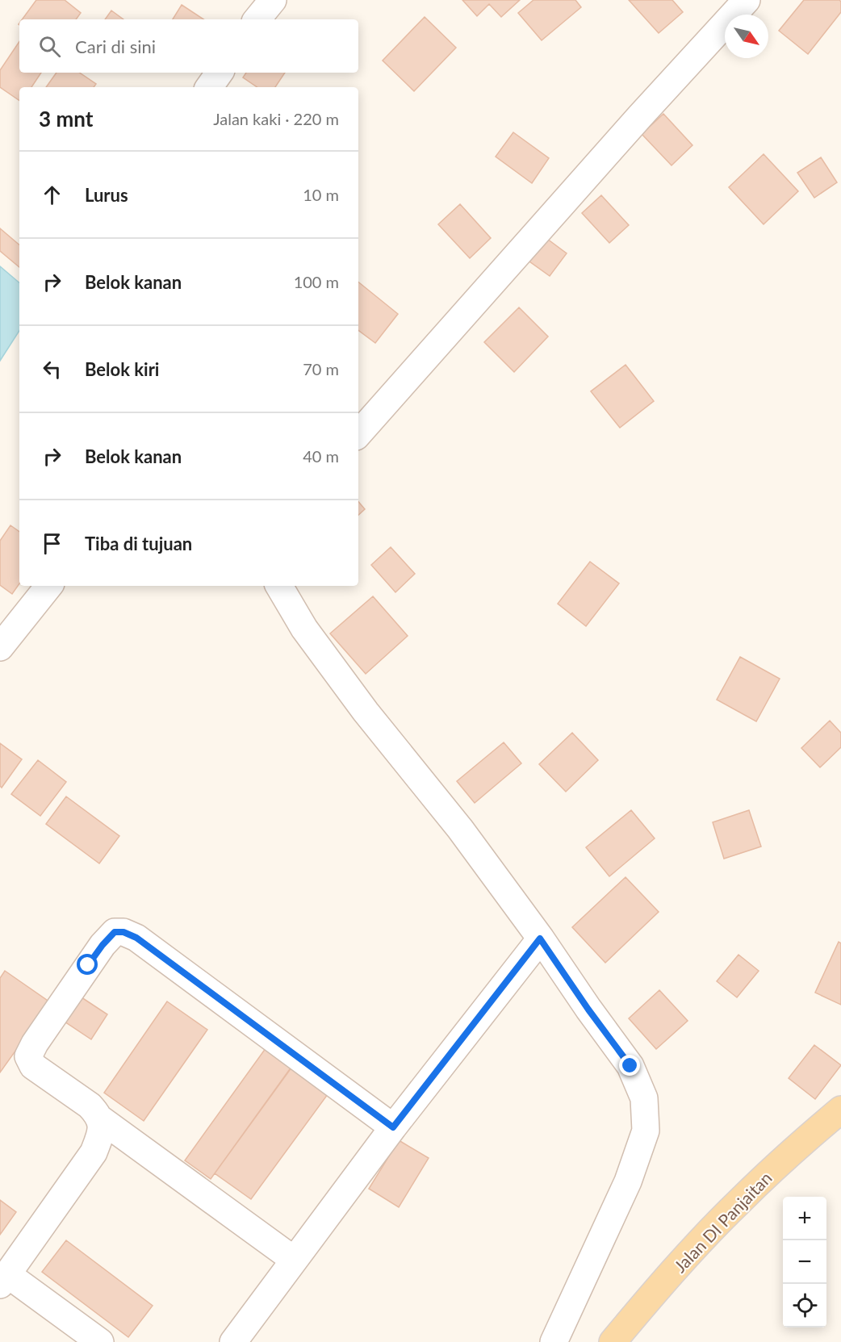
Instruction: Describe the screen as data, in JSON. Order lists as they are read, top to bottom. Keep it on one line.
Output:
{"streets":{"main road":["Jalan DI Panjaitan"]},"north":"bottom right","page":{"search":"Cari di sini","heading":["3 mnt","Jalan kaki · 220 m"],"list":[["Lurus","10 m"],["Belok kanan","100 m"],["Belok kiri","70 m"],["Belok kanan","40 m"],"Tiba di tujuan"],"map_buttons":["+","−"]}}
